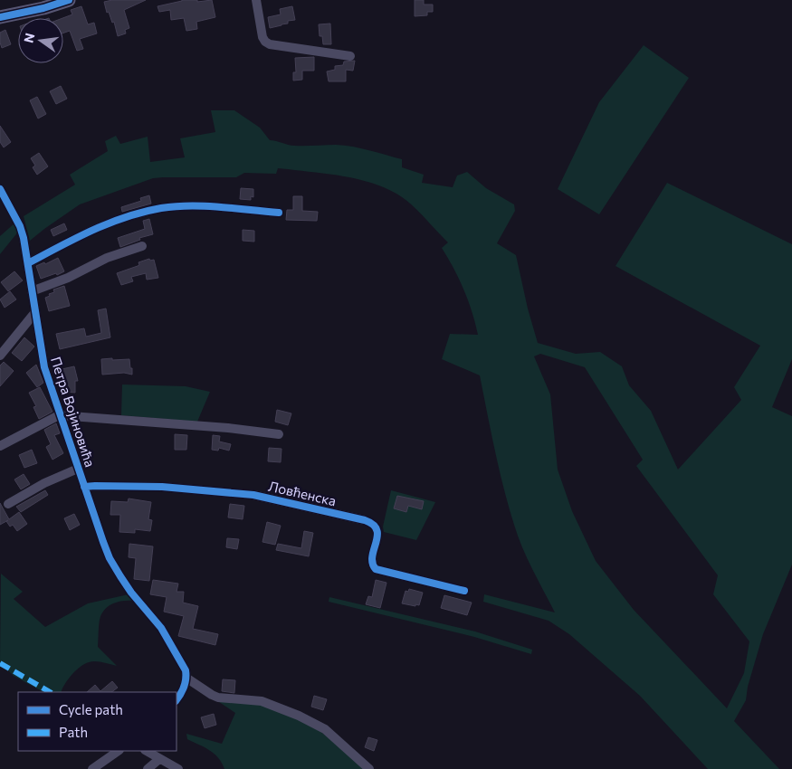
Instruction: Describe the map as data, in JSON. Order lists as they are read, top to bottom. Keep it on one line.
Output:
{"streets":{"street":["Петра Војиновића","Ловћенска"]},"crossings":[["Петра Војиновића","Ловћенска"]],"legend":["Cycle path","Path"],"north":"left"}
